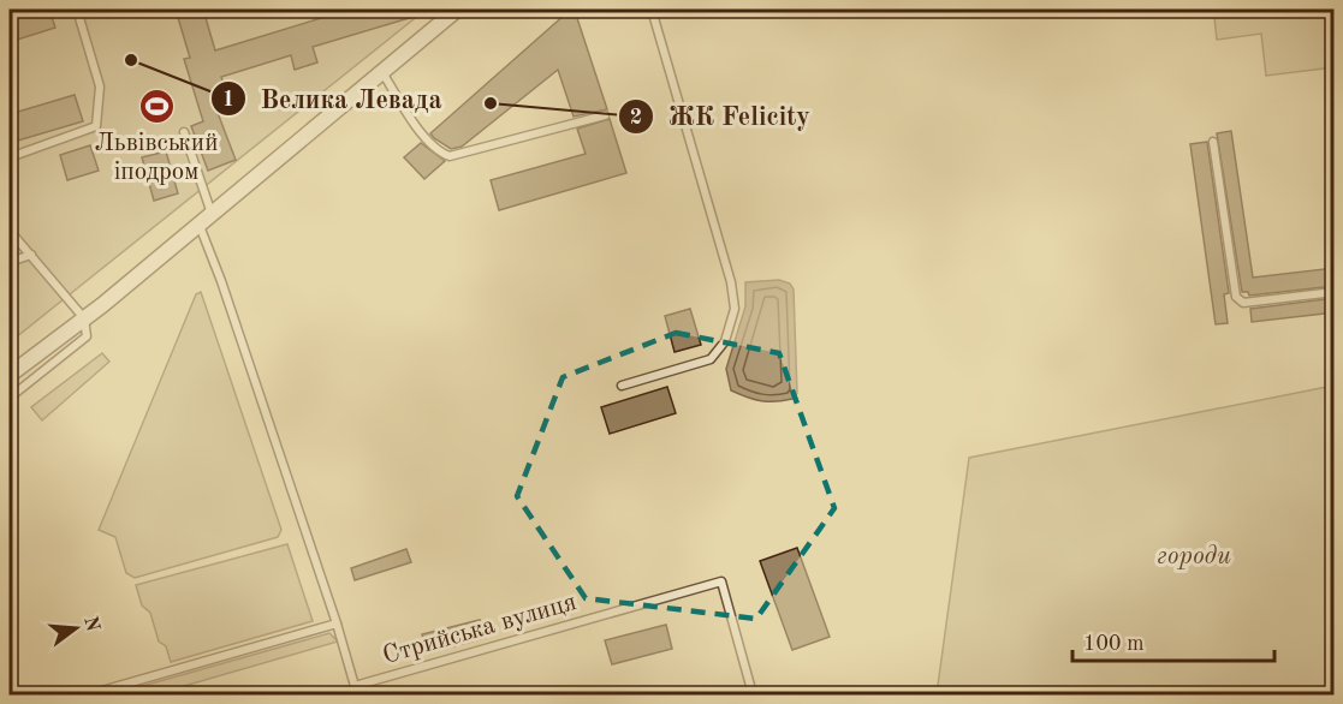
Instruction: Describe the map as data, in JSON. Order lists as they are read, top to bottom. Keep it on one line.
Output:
{"streets":{"lane":["Стрийська вулиця"]},"parks":["городи"],"places":{"other":["Велика Левада","ЖК Felicity"],"sports":["Львівський іподром"]},"scale_bar":"100 m","north":"right"}
